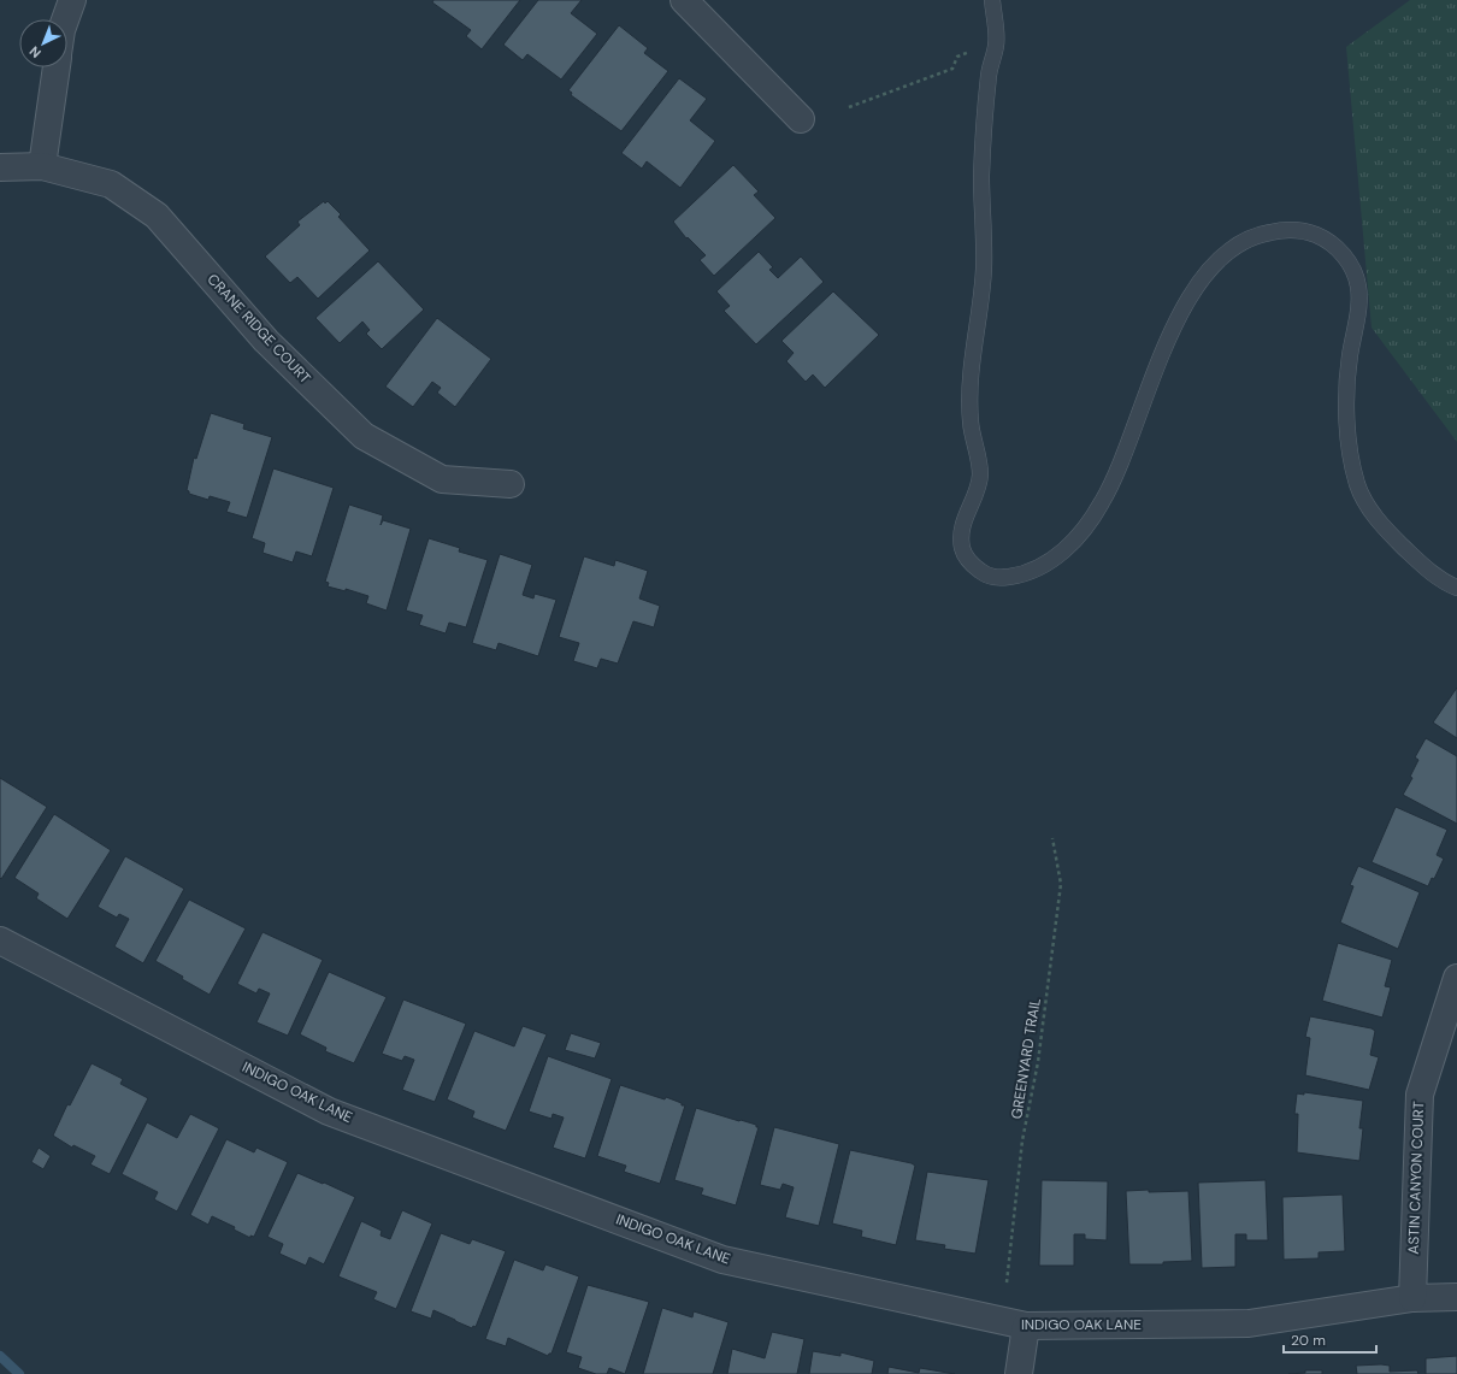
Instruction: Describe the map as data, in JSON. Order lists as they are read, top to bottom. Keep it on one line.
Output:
{"streets":{"street":["CRANE RIDGE COURT","INDIGO OAK LANE","ASTIN CANYON COURT"],"path":["GREENYARD TRAIL"]},"crossings":[["INDIGO OAK LANE","ASTIN CANYON COURT"]],"scale_bar":"20 m","north":"bottom left"}
